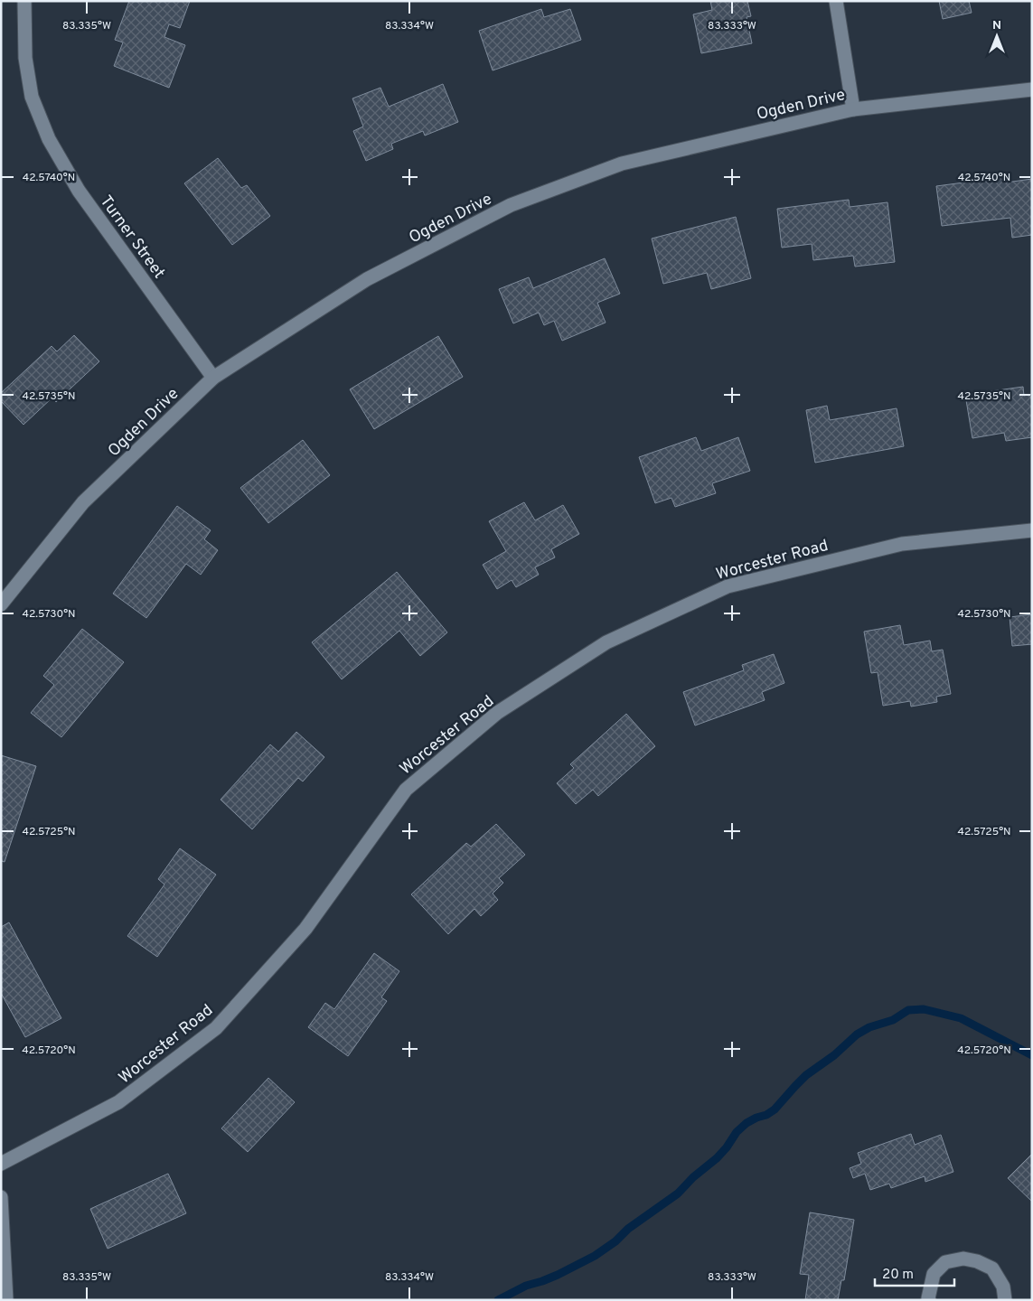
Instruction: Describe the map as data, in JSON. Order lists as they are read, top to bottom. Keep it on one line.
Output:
{"streets":{"street":["Ogden Drive","Turner Street","Worcester Road"]},"crossings":[["Ogden Drive","Turner Street"]],"scale_bar":"20 m","north":"top","coordinates":["83.335°W","83.334°W","83.333°W","42.5740°N","42.5735°N","42.5730°N","42.5725°N","42.5720°N"]}
